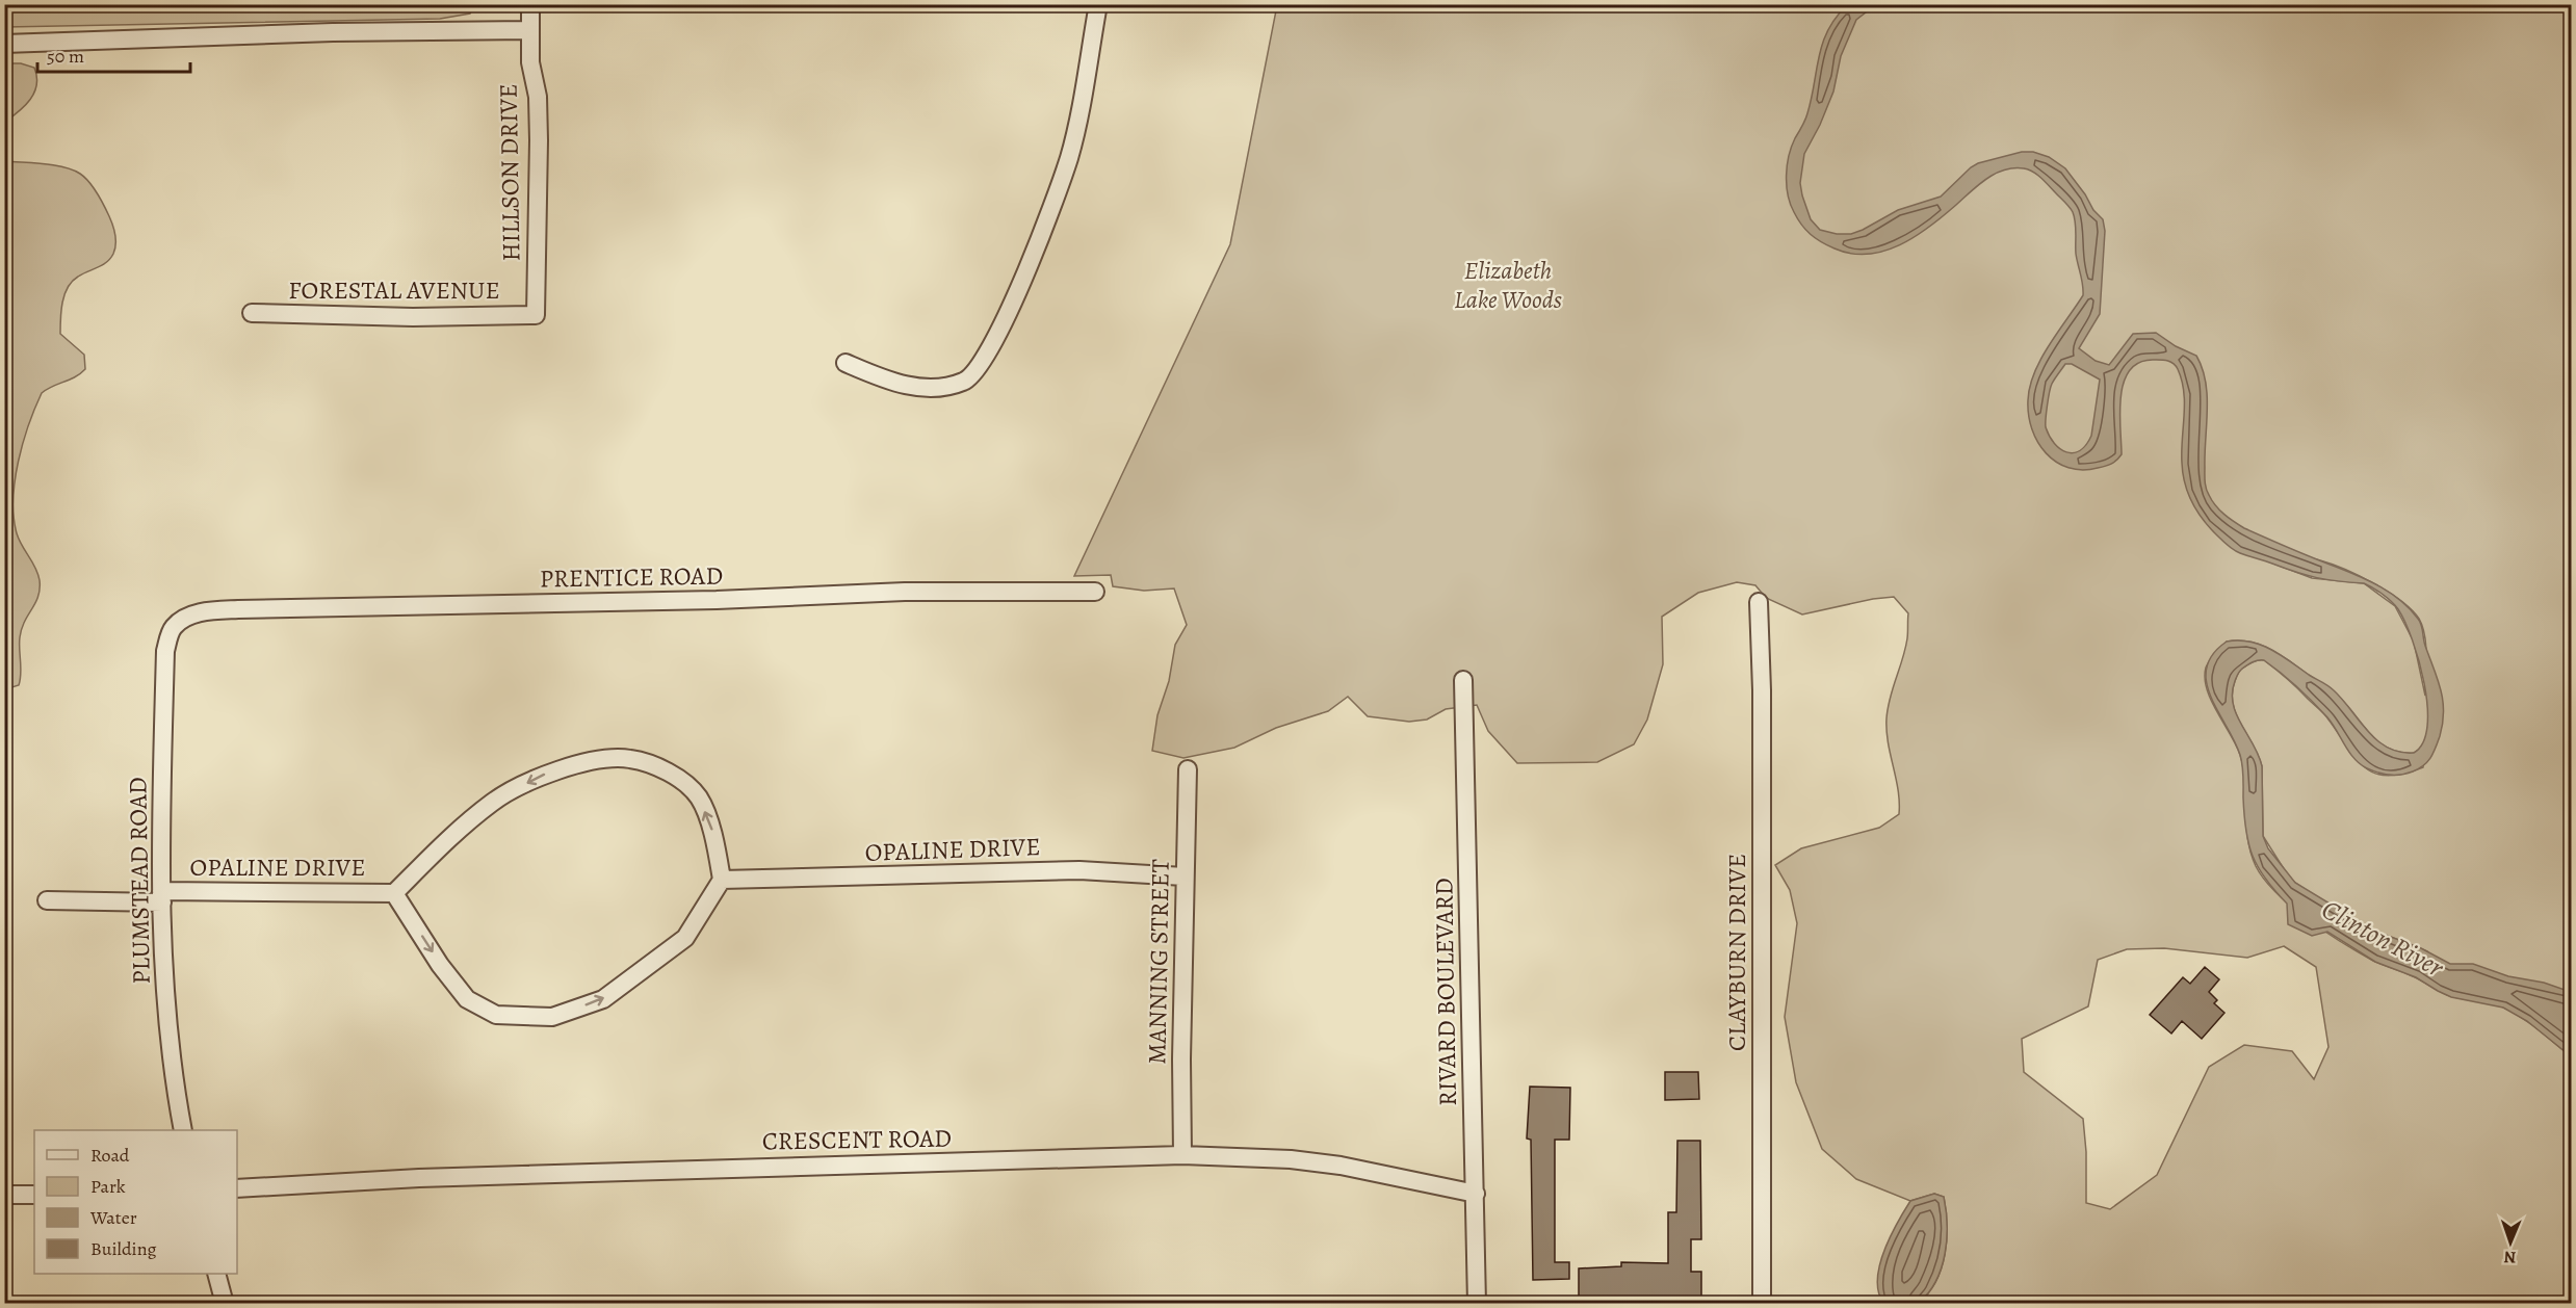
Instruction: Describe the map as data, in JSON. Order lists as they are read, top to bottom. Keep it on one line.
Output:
{"streets":{"street":["HILLSON DRIVE","FORESTAL AVENUE","PRENTICE ROAD","OPALINE DRIVE","PLUMSTEAD ROAD","CLAYBURN DRIVE","MANNING STREET","RIVARD BOULEVARD","CRESCENT ROAD"]},"crossings":[["HILLSON DRIVE","FORESTAL AVENUE"],["PRENTICE ROAD","PLUMSTEAD ROAD"],["OPALINE DRIVE","PLUMSTEAD ROAD"],["OPALINE DRIVE","MANNING STREET"],["MANNING STREET","CRESCENT ROAD"],["RIVARD BOULEVARD","CRESCENT ROAD"]],"water":["Clinton River"],"parks":["Elizabeth Lake Woods"],"legend":["Road","Park","Water","Building"],"scale_bar":"50 m","north":"bottom"}
